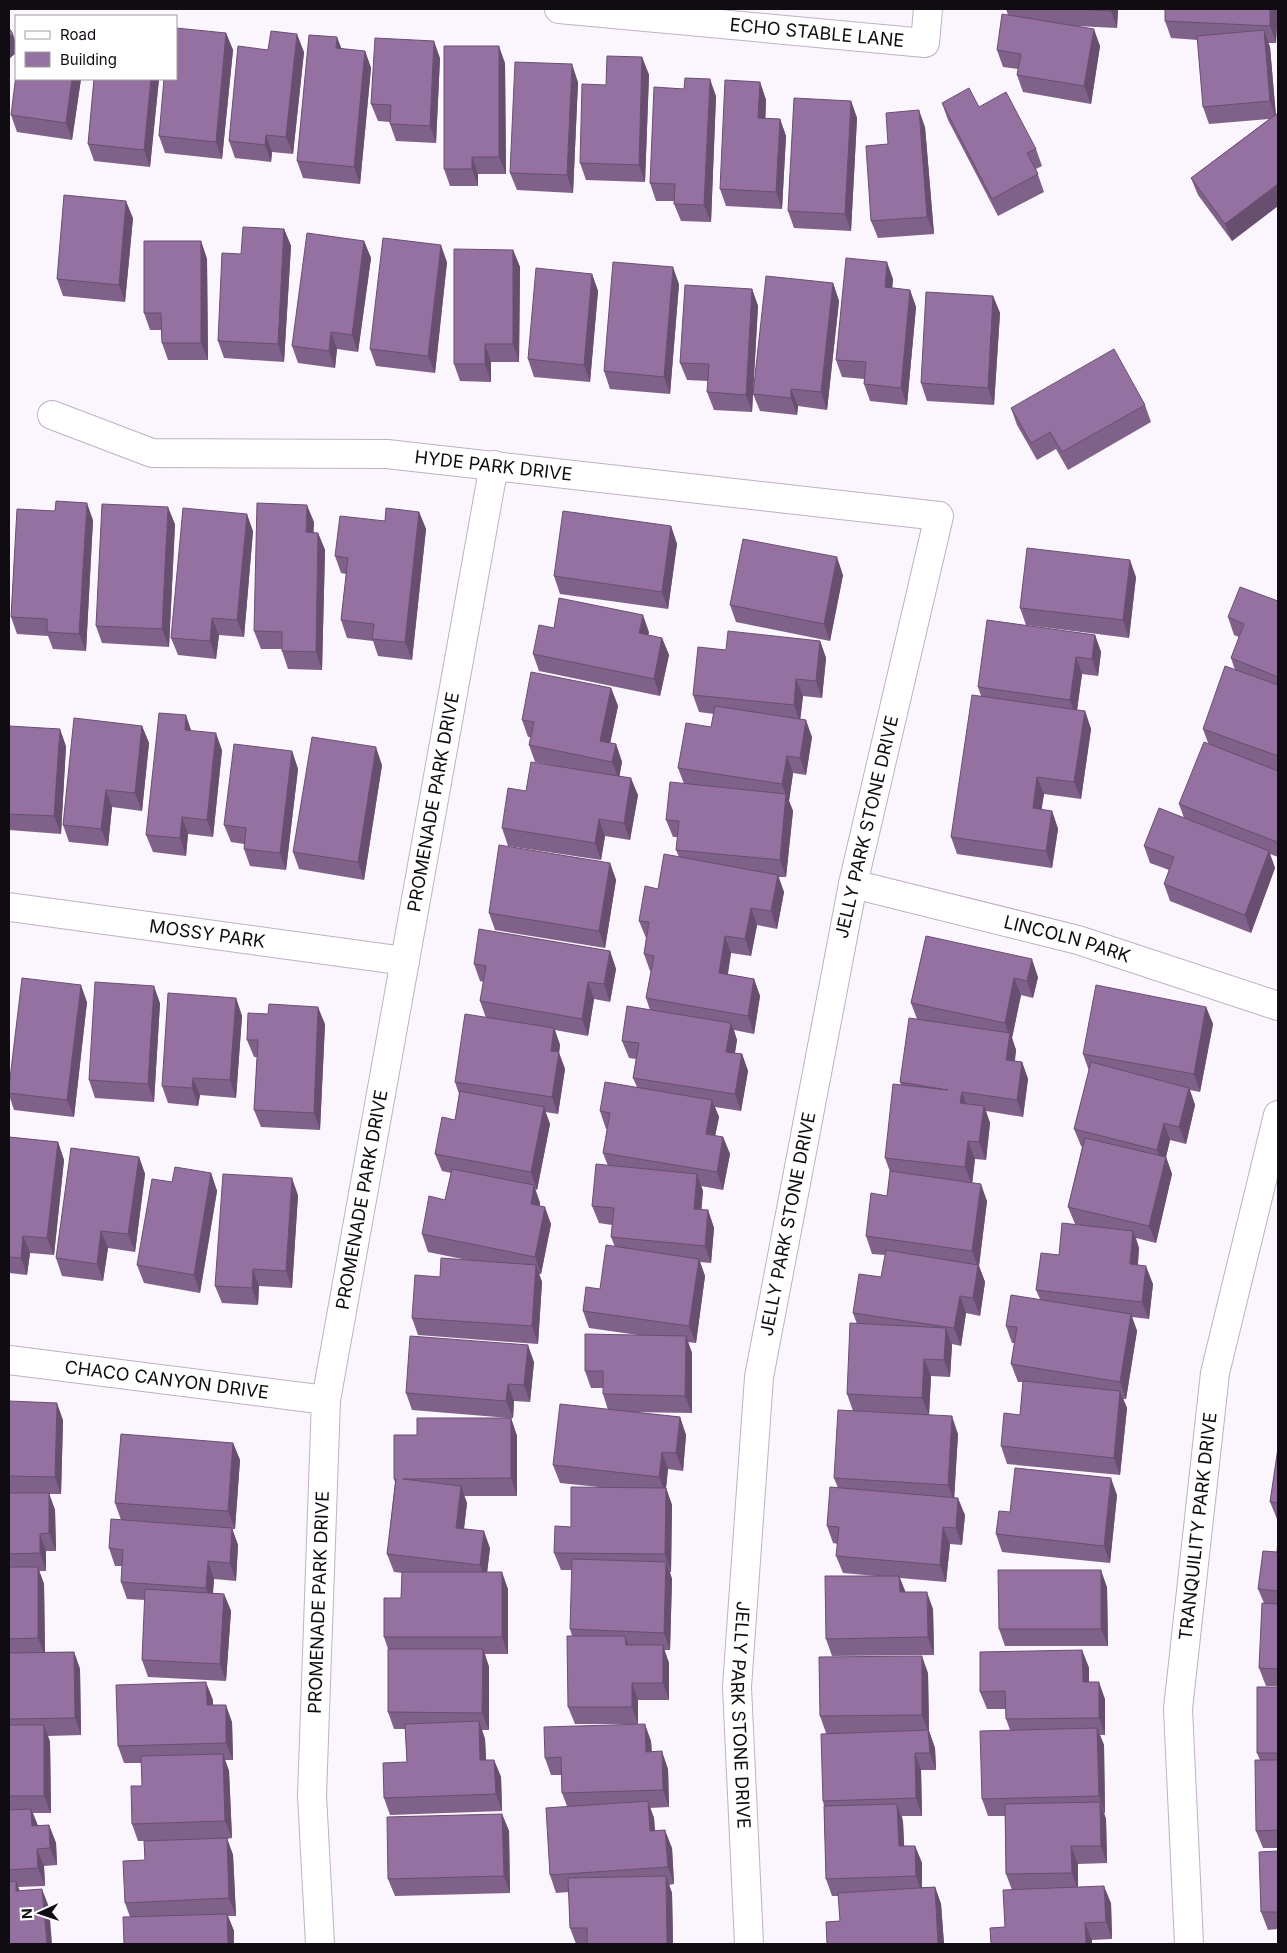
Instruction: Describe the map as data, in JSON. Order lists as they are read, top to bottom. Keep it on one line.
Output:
{"streets":{"street":["ECHO STABLE LANE","HYDE PARK DRIVE","PROMENADE PARK DRIVE","JELLY PARK STONE DRIVE","MOSSY PARK","LINCOLN PARK","CHACO CANYON DRIVE","TRANQUILITY PARK DRIVE"]},"crossings":[["HYDE PARK DRIVE","PROMENADE PARK DRIVE"],["HYDE PARK DRIVE","JELLY PARK STONE DRIVE"],["PROMENADE PARK DRIVE","MOSSY PARK"],["PROMENADE PARK DRIVE","CHACO CANYON DRIVE"],["JELLY PARK STONE DRIVE","LINCOLN PARK"]],"legend":["Road","Building"],"north":"left"}
